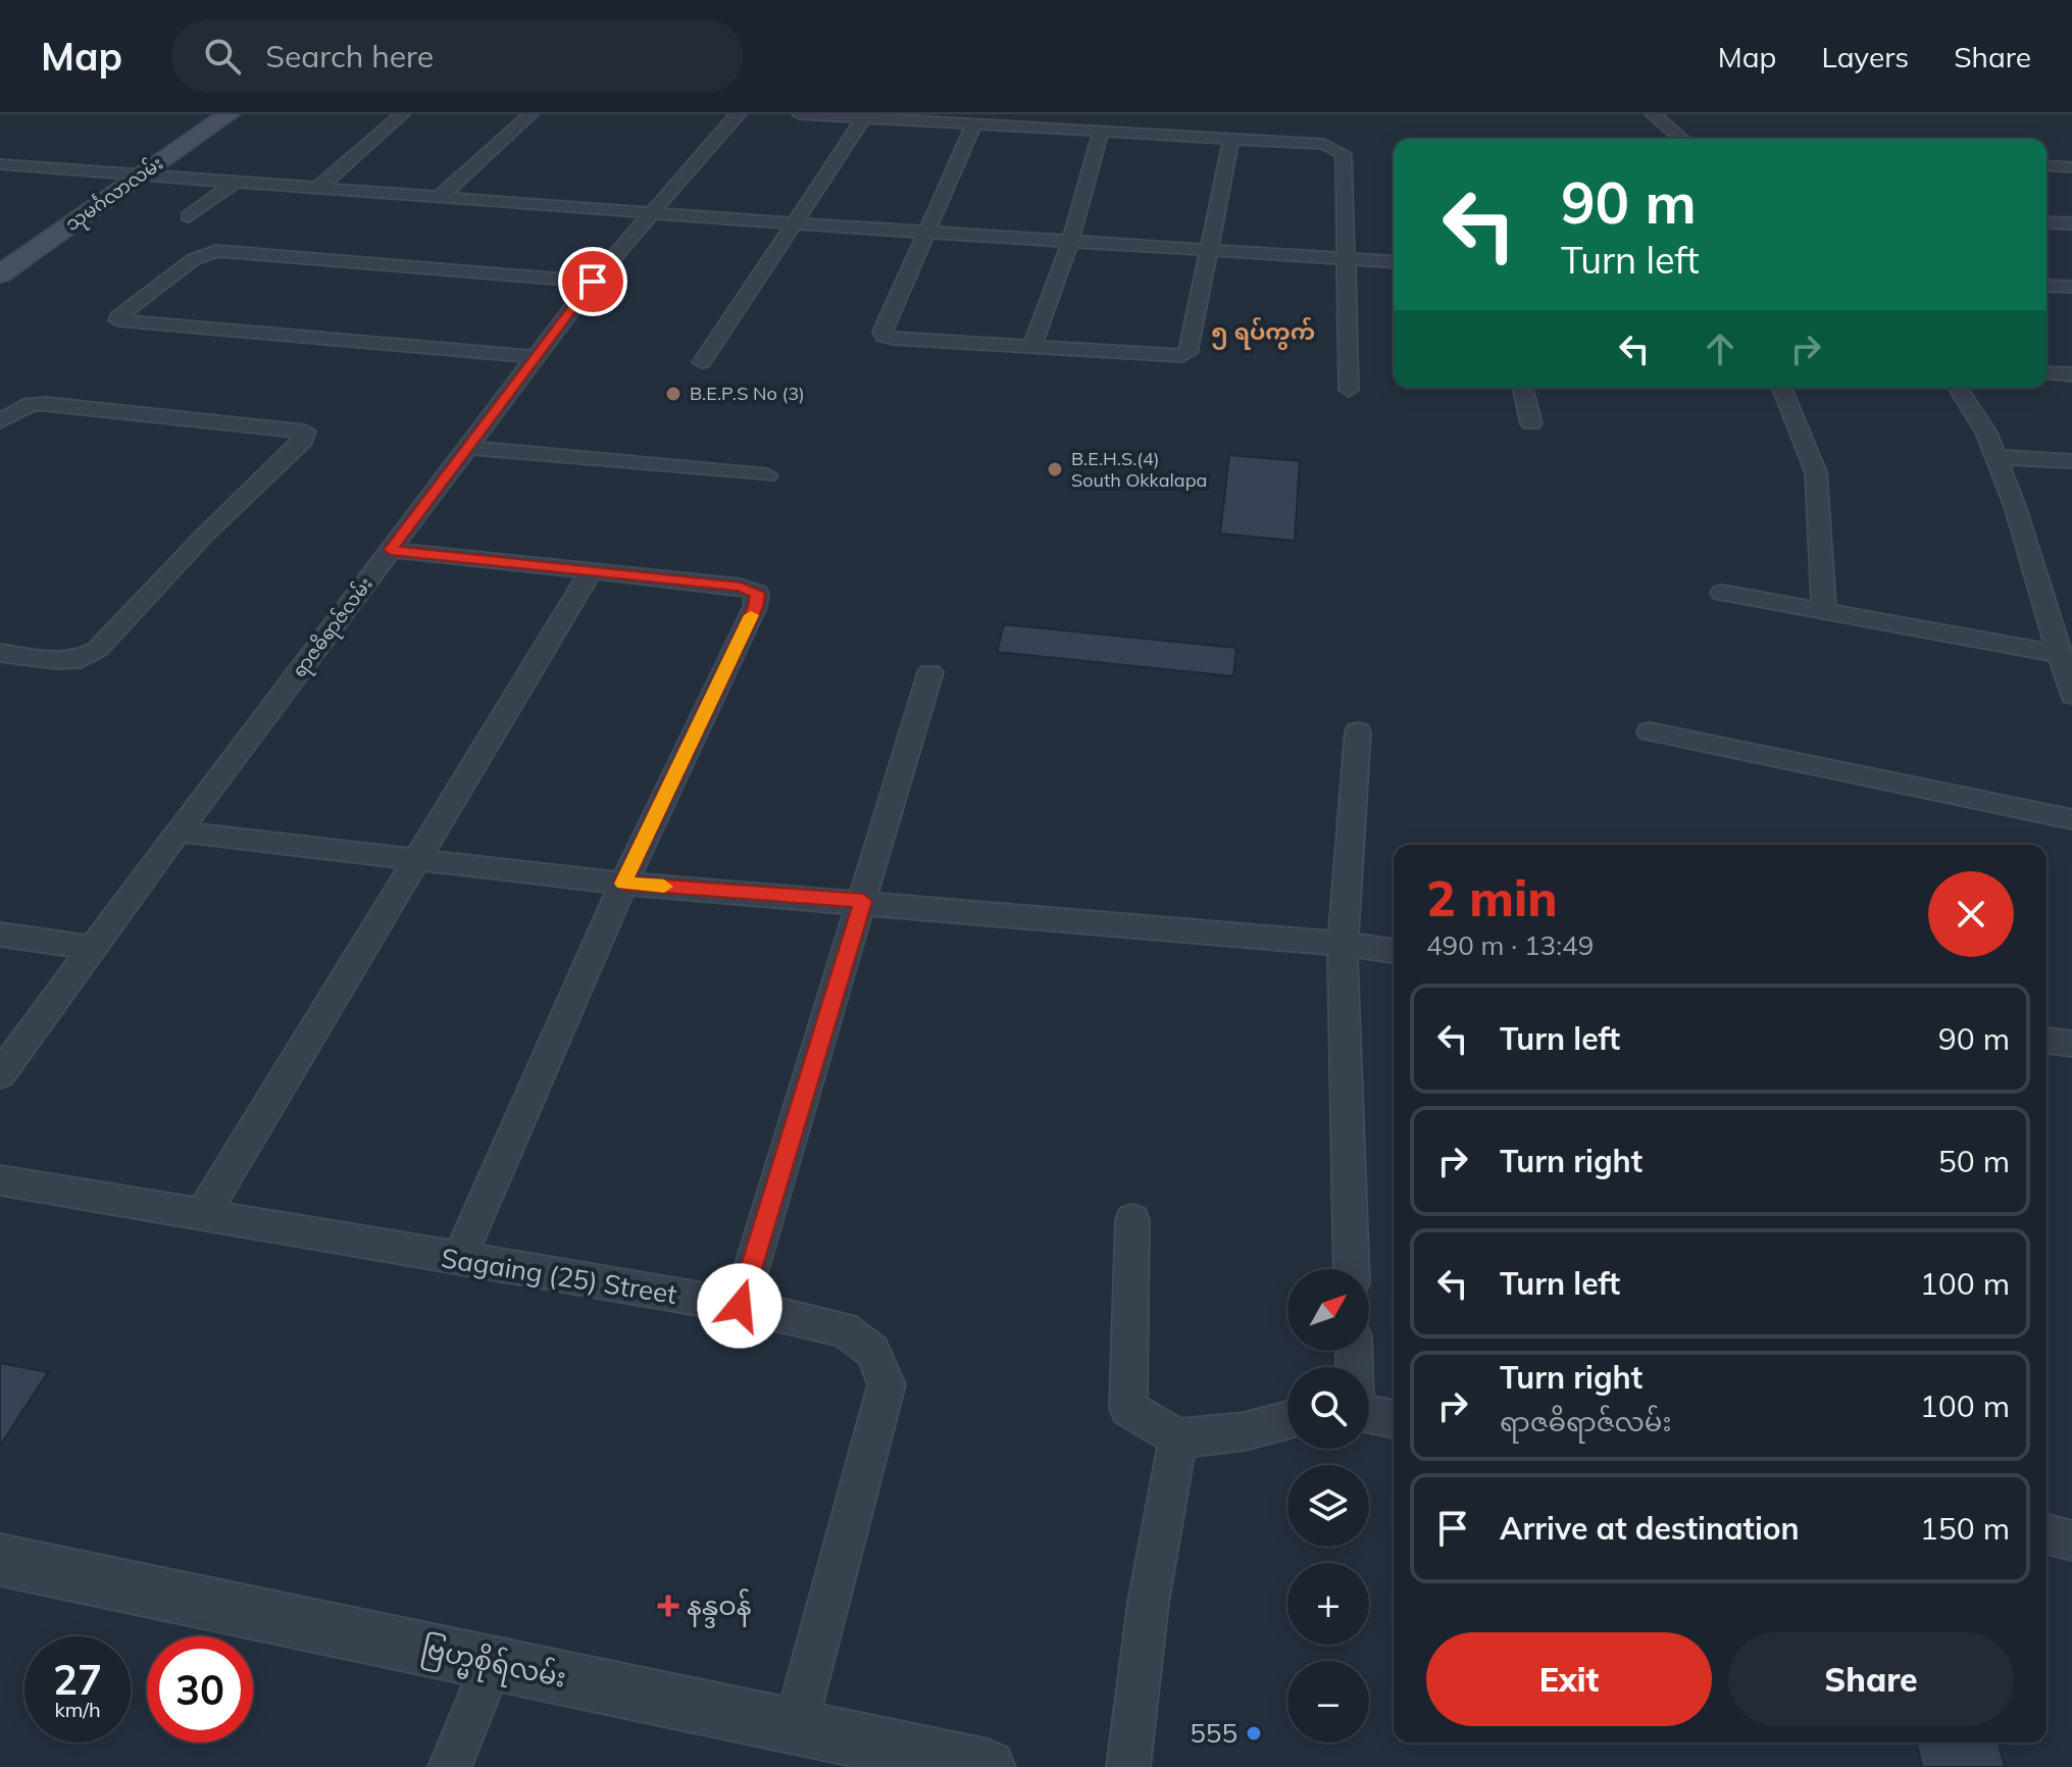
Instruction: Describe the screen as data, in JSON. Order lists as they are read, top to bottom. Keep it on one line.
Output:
{"streets":{"main road":["သုမင်္ဂလာလမ်း"],"street":["ရာဇဓိရာဇ်လမ်း","Sagaing (25) Street","ဗြဟ္မစိုရ်လမ်း"]},"crossings":[["Sagaing (25) Street","ဗြဟ္မစိုရ်လမ်း"]],"districts":["၅ ရပ်ကွက်"],"places":{"other":["B.E.P.S No (3)","B.E.H.S.(4) South Okkalapa","555"],"health":["နန္ဒဝန်"]},"north":"top right","page":{"header":"Map","search":"Search here","nav":["Map","Layers","Share"],"turn":["90 m","Turn left"],"heading":["2 min","490 m · 13:49"],"list":[{"name":"Turn left","value":"90 m"},{"name":"Turn right","value":"50 m"},{"name":"Turn left","value":"100 m"},{"name":"Turn right","note":"ရာဇဓိရာဇ်လမ်း","value":"100 m"},{"name":"Arrive at destination","value":"150 m"}],"map_buttons":["+","−"],"buttons":["Exit","Share"],"speed":"27 km/h","limit":"30"}}
